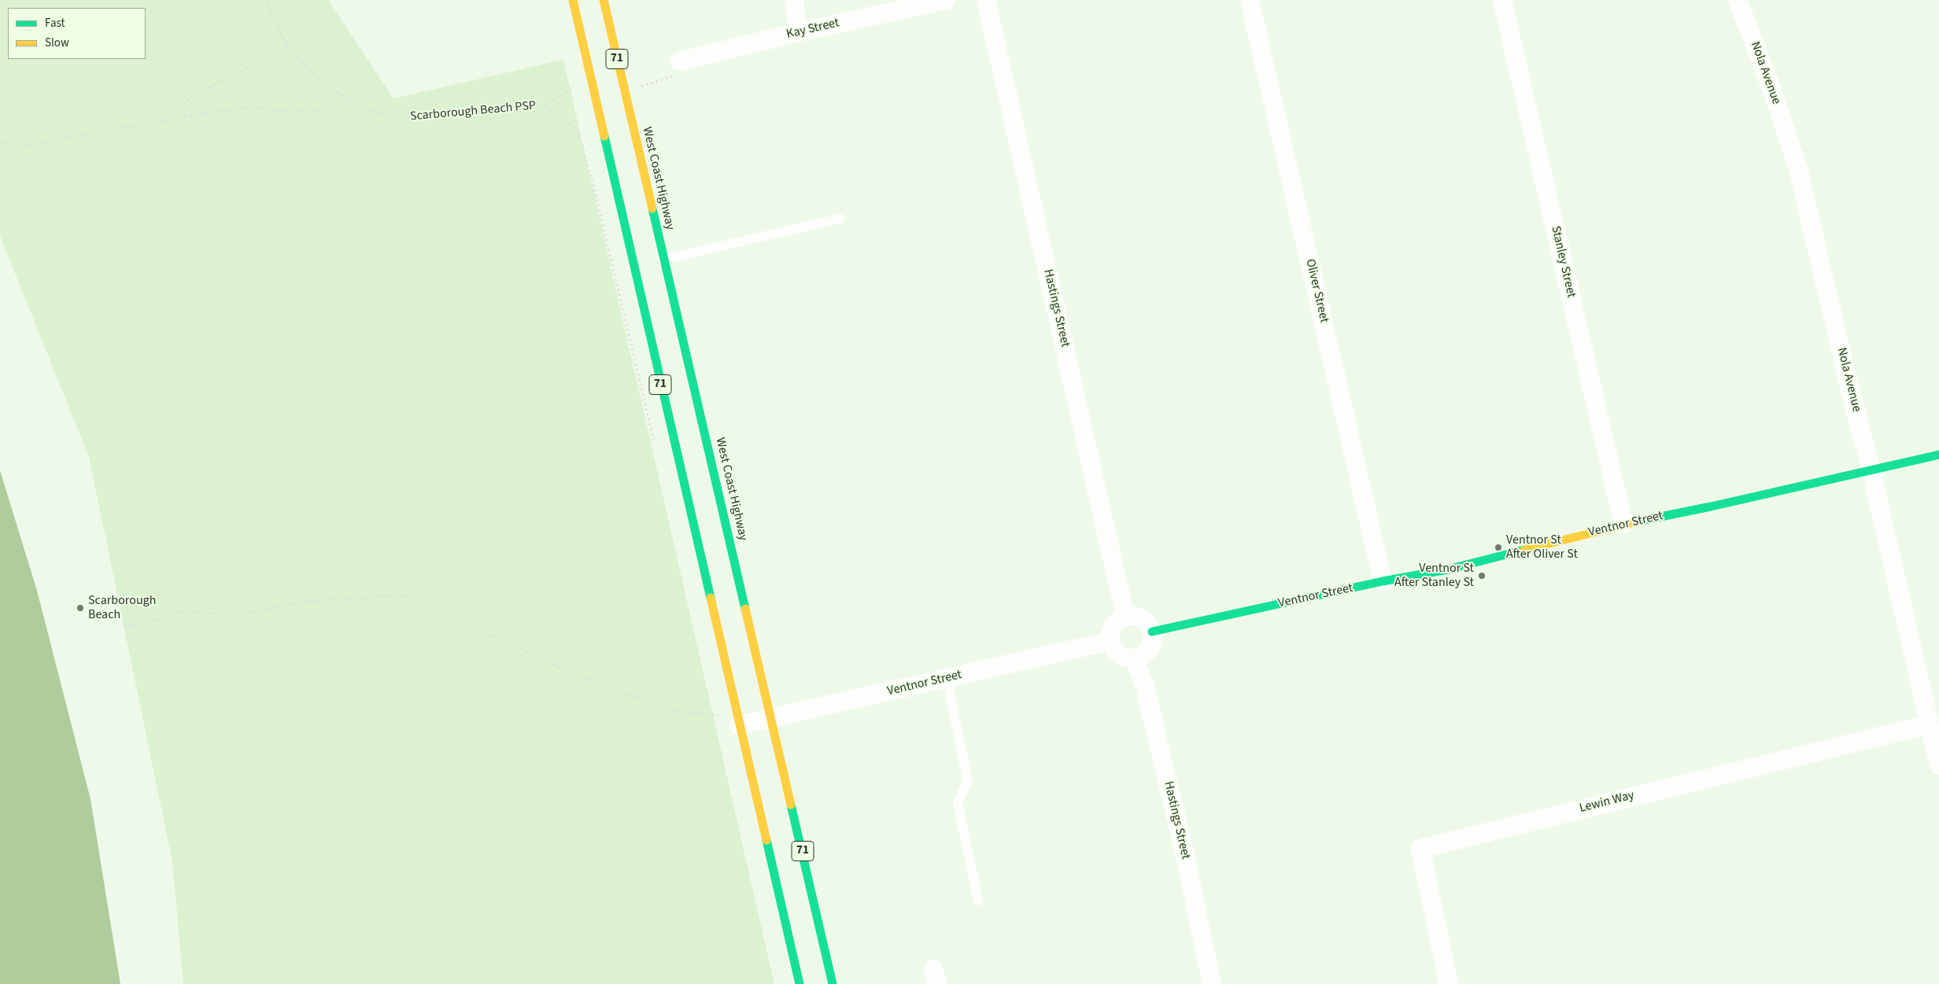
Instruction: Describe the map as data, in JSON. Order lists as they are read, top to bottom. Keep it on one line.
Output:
{"streets":{"main road":["71","West Coast Highway","Ventnor Street"],"street":["Kay Street","Nola Avenue","Stanley Street","Oliver Street","Hastings Street","Lewin Way"],"path":["Scarborough Beach PSP"]},"crossings":[["71","Ventnor Street"],["Nola Avenue","Ventnor Street"],["Nola Avenue","Lewin Way"],["West Coast Highway","Ventnor Street"],["Stanley Street","Ventnor Street"],["Oliver Street","Ventnor Street"],["Hastings Street","Ventnor Street"]],"places":["Ventnor St After Oliver St","Ventnor St After Stanley St","Scarborough Beach"],"legend":["Fast","Slow"]}
